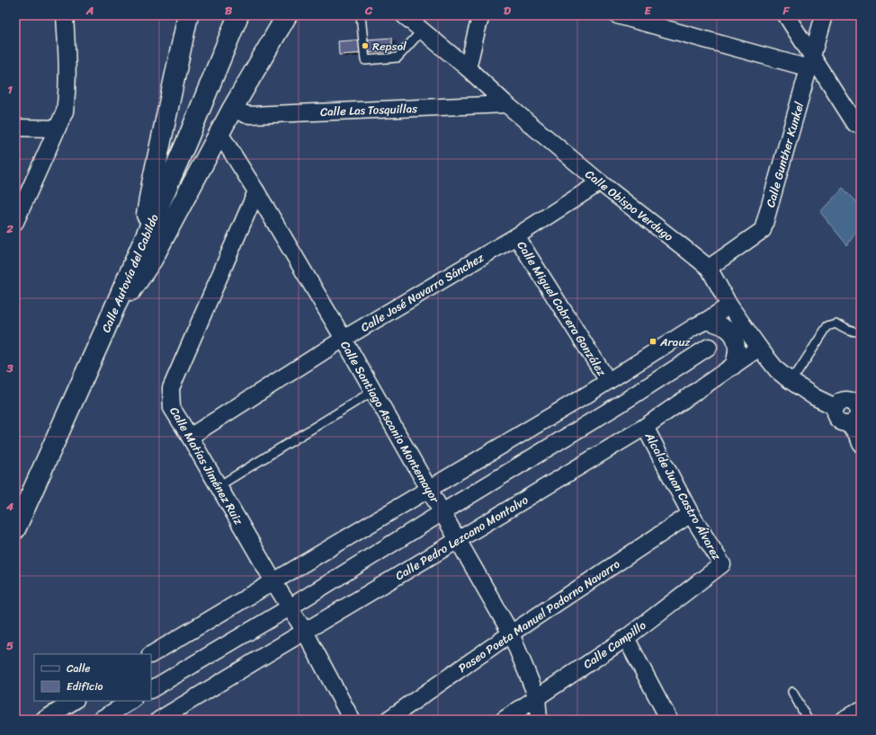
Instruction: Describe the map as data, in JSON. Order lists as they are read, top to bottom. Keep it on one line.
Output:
{"streets":{"main road":["Calle Autovía del Cabildo"],"street":["Calle Las Tosquillas","Calle Gunther Kunkel","Calle Obispo Verdugo","Calle José Navarro Sánchez","Calle Miguel Cabrera González","Calle Santiago Ascanio Montemayor","Calle Matías Jiménez Ruiz","Alcalde Juan Castro Álvarez","Calle Pedro Lezcano Montalvo","Paseo Poeta Manuel Padorno Navarro","Calle Campillo"]},"crossings":[["Calle Las Tosquillas","Calle Obispo Verdugo"],["Calle Gunther Kunkel","Calle Obispo Verdugo"],["Calle Obispo Verdugo","Calle José Navarro Sánchez"],["Calle Obispo Verdugo","Calle Pedro Lezcano Montalvo"],["Calle José Navarro Sánchez","Calle Miguel Cabrera González"],["Calle José Navarro Sánchez","Calle Santiago Ascanio Montemayor"],["Calle José Navarro Sánchez","Calle Matías Jiménez Ruiz"],["Calle Santiago Ascanio Montemayor","Calle Matías Jiménez Ruiz"],["Calle Santiago Ascanio Montemayor","Calle Pedro Lezcano Montalvo"],["Calle Santiago Ascanio Montemayor","Paseo Poeta Manuel Padorno Navarro"],["Calle Santiago Ascanio Montemayor","Calle Campillo"],["Calle Matías Jiménez Ruiz","Calle Pedro Lezcano Montalvo"],["Alcalde Juan Castro Álvarez","Calle Pedro Lezcano Montalvo"],["Alcalde Juan Castro Álvarez","Paseo Poeta Manuel Padorno Navarro"],["Alcalde Juan Castro Álvarez","Calle Campillo"]],"places":{"other":["Repsol"],"transit":["Arauz"]},"legend":["Calle","Edificio"],"grid":{"columns":["A","B","C","D","E","F"],"rows":["1","2","3","4","5"]}}
